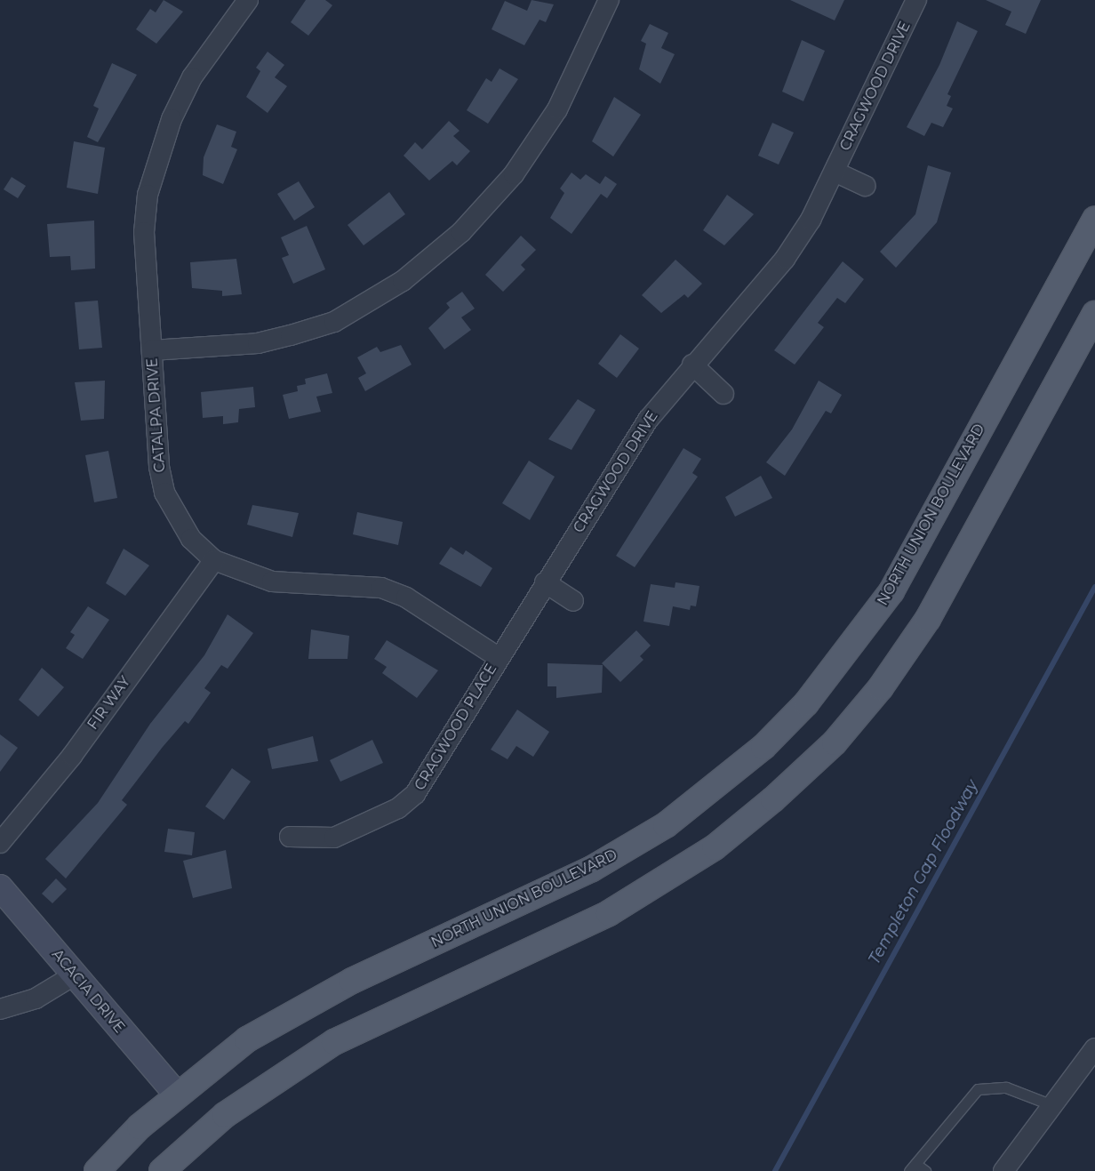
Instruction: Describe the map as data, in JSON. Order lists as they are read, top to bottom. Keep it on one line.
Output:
{"streets":{"main road":["NORTH UNION BOULEVARD"],"street":["CRAGWOOD DRIVE","CATALPA DRIVE","FIR WAY","CRAGWOOD PLACE","ACACIA DRIVE"]},"crossings":[["CRAGWOOD DRIVE","CATALPA DRIVE"],["CRAGWOOD DRIVE","CRAGWOOD PLACE"],["CATALPA DRIVE","FIR WAY"],["CATALPA DRIVE","CRAGWOOD PLACE"],["NORTH UNION BOULEVARD","ACACIA DRIVE"]],"water":["Templeton Gap Floodway"]}
